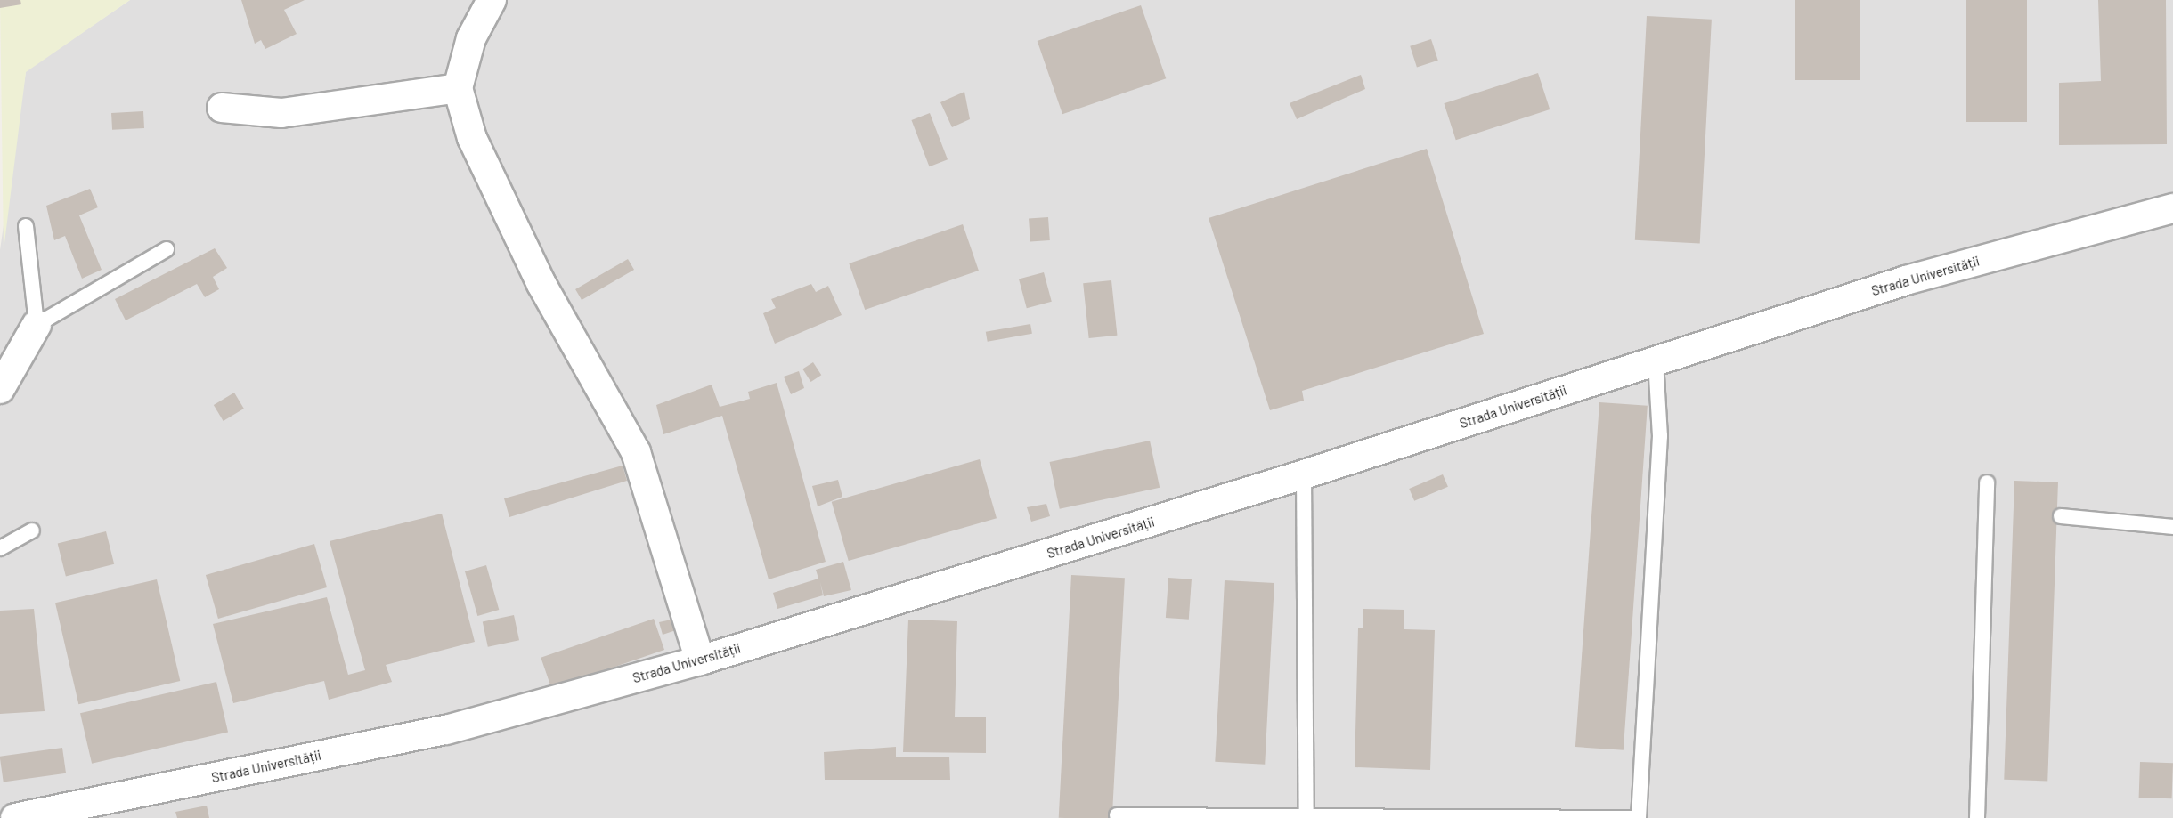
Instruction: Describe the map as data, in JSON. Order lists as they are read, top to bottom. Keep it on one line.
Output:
{"streets":{"street":["Strada Universității"]}}
